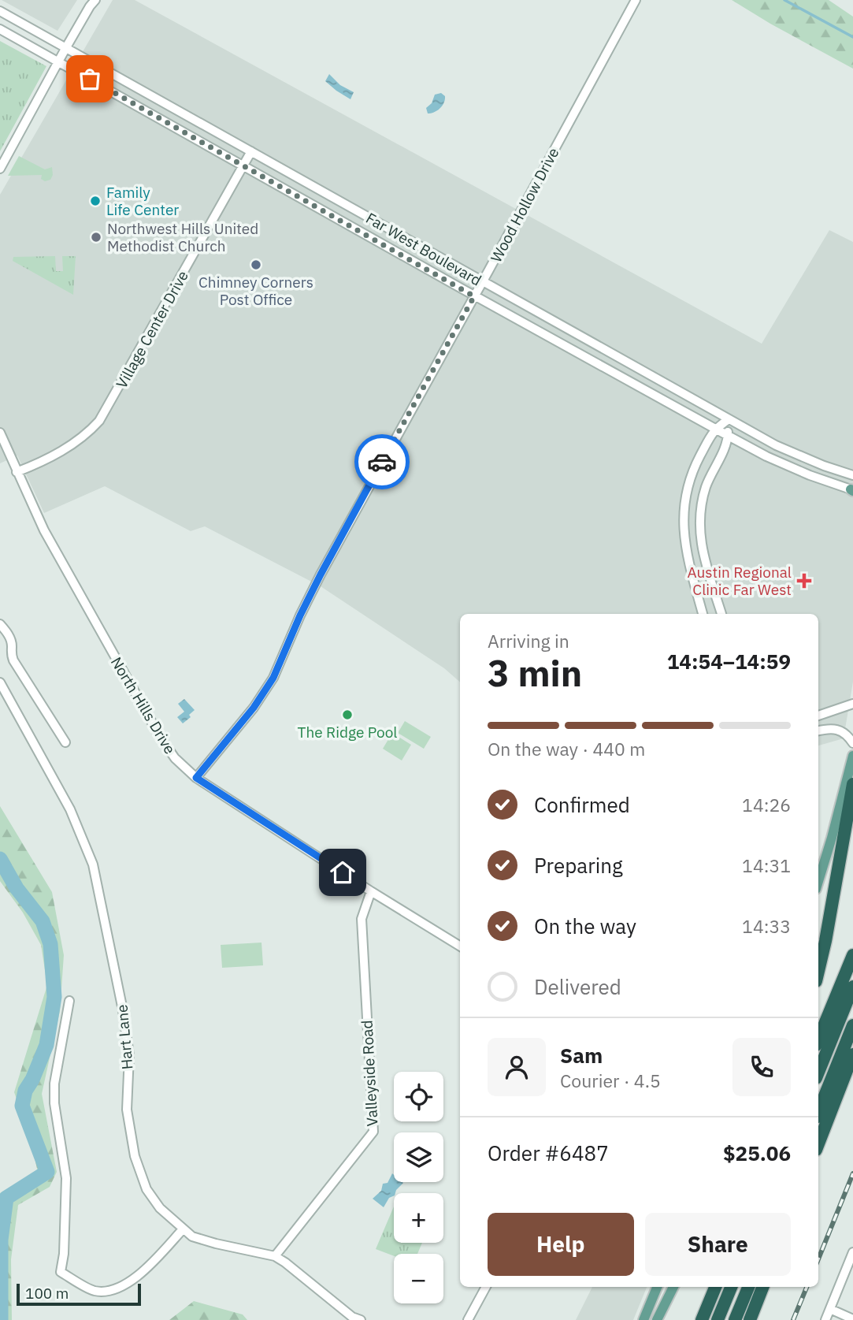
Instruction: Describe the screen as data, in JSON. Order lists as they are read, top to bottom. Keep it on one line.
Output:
{"streets":{"street":["Wood Hollow Drive","Far West Boulevard","Village Center Drive","North Hills Drive","Hart Lane","Valleyside Road"]},"crossings":[["Wood Hollow Drive","Far West Boulevard"],["Wood Hollow Drive","North Hills Drive"],["Far West Boulevard","Village Center Drive"],["Village Center Drive","North Hills Drive"],["North Hills Drive","Valleyside Road"],["Hart Lane","Valleyside Road"]],"places":{"other":["Family Life Center","Northwest Hills United Methodist Church","Chimney Corners Post Office","The Ridge Pool"],"health":["Austin Regional Clinic Far West"]},"scale_bar":"100 m","page":{"heading":["3 min","Arriving in","14:54–14:59"],"panel":["Sam","Courier · 4.5","Order #6487","$25.06"],"bar":"On the way · 440 m","list":[["Confirmed","14:26"],["Preparing","14:31"],["On the way","14:33"],"Delivered"],"map_buttons":["+","−"],"buttons":["Help","Share"],"scale":"100 m"}}
